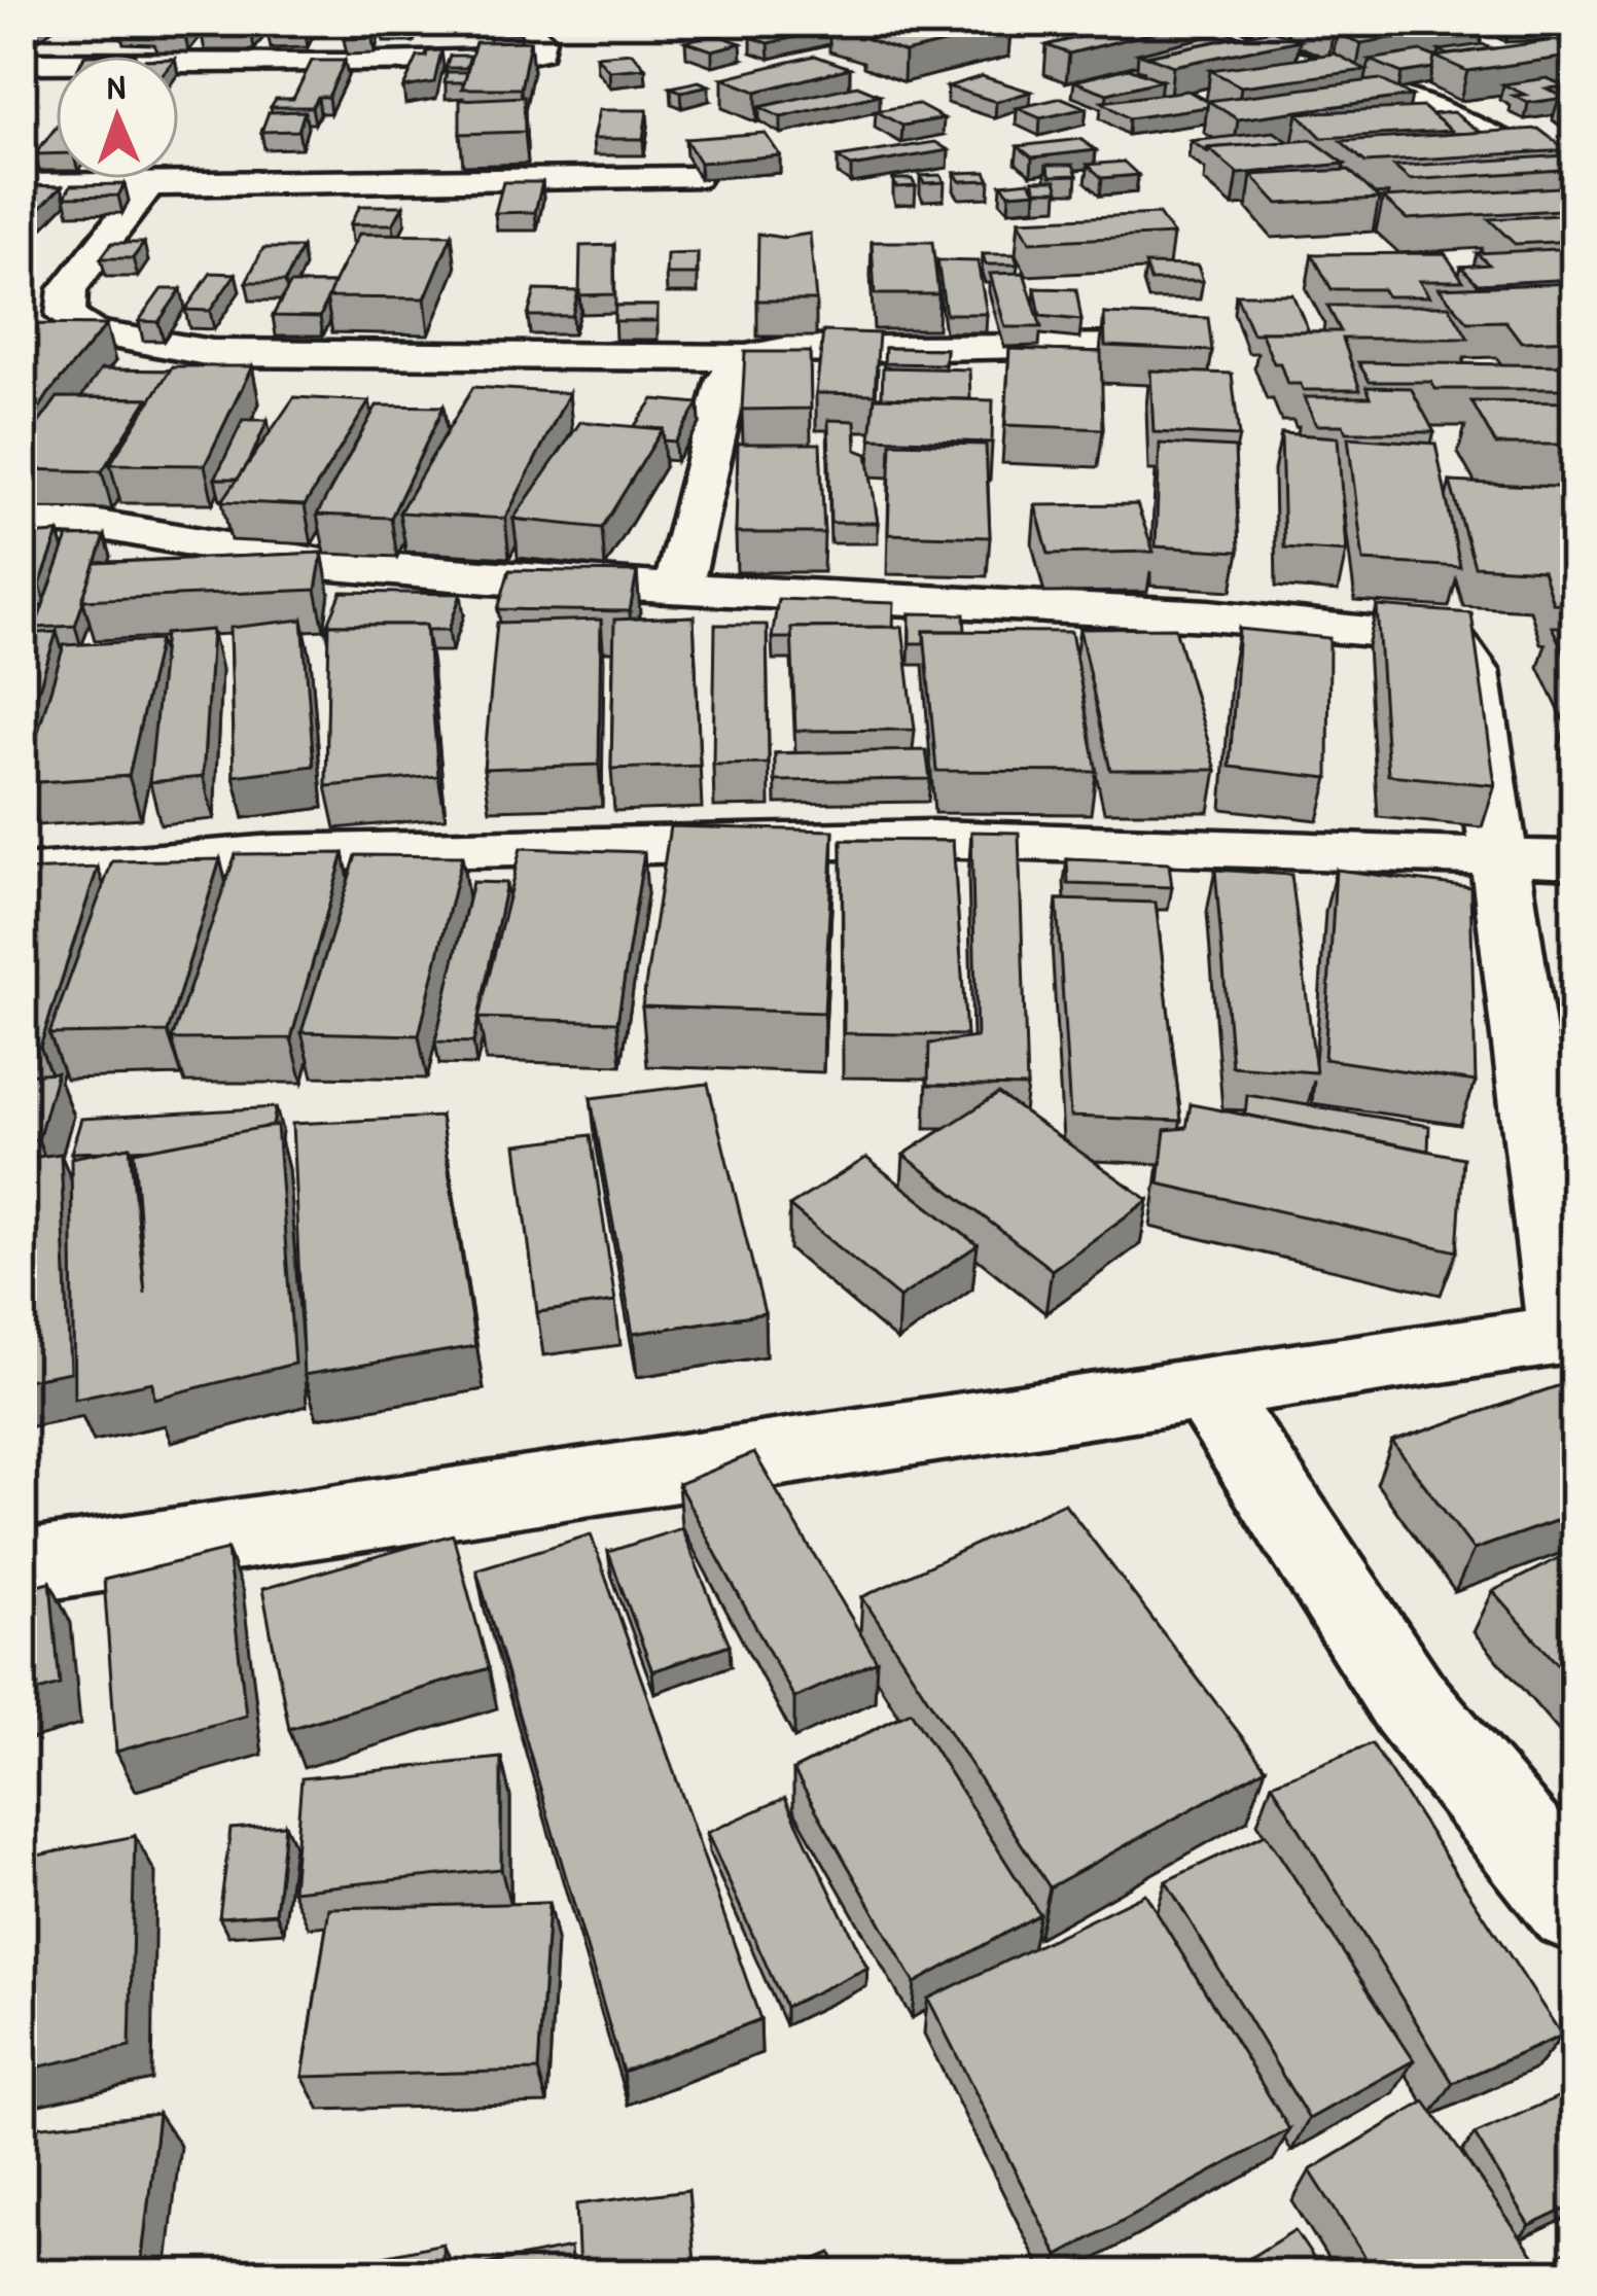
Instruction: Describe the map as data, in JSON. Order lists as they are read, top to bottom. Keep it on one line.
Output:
{"north":"top"}
